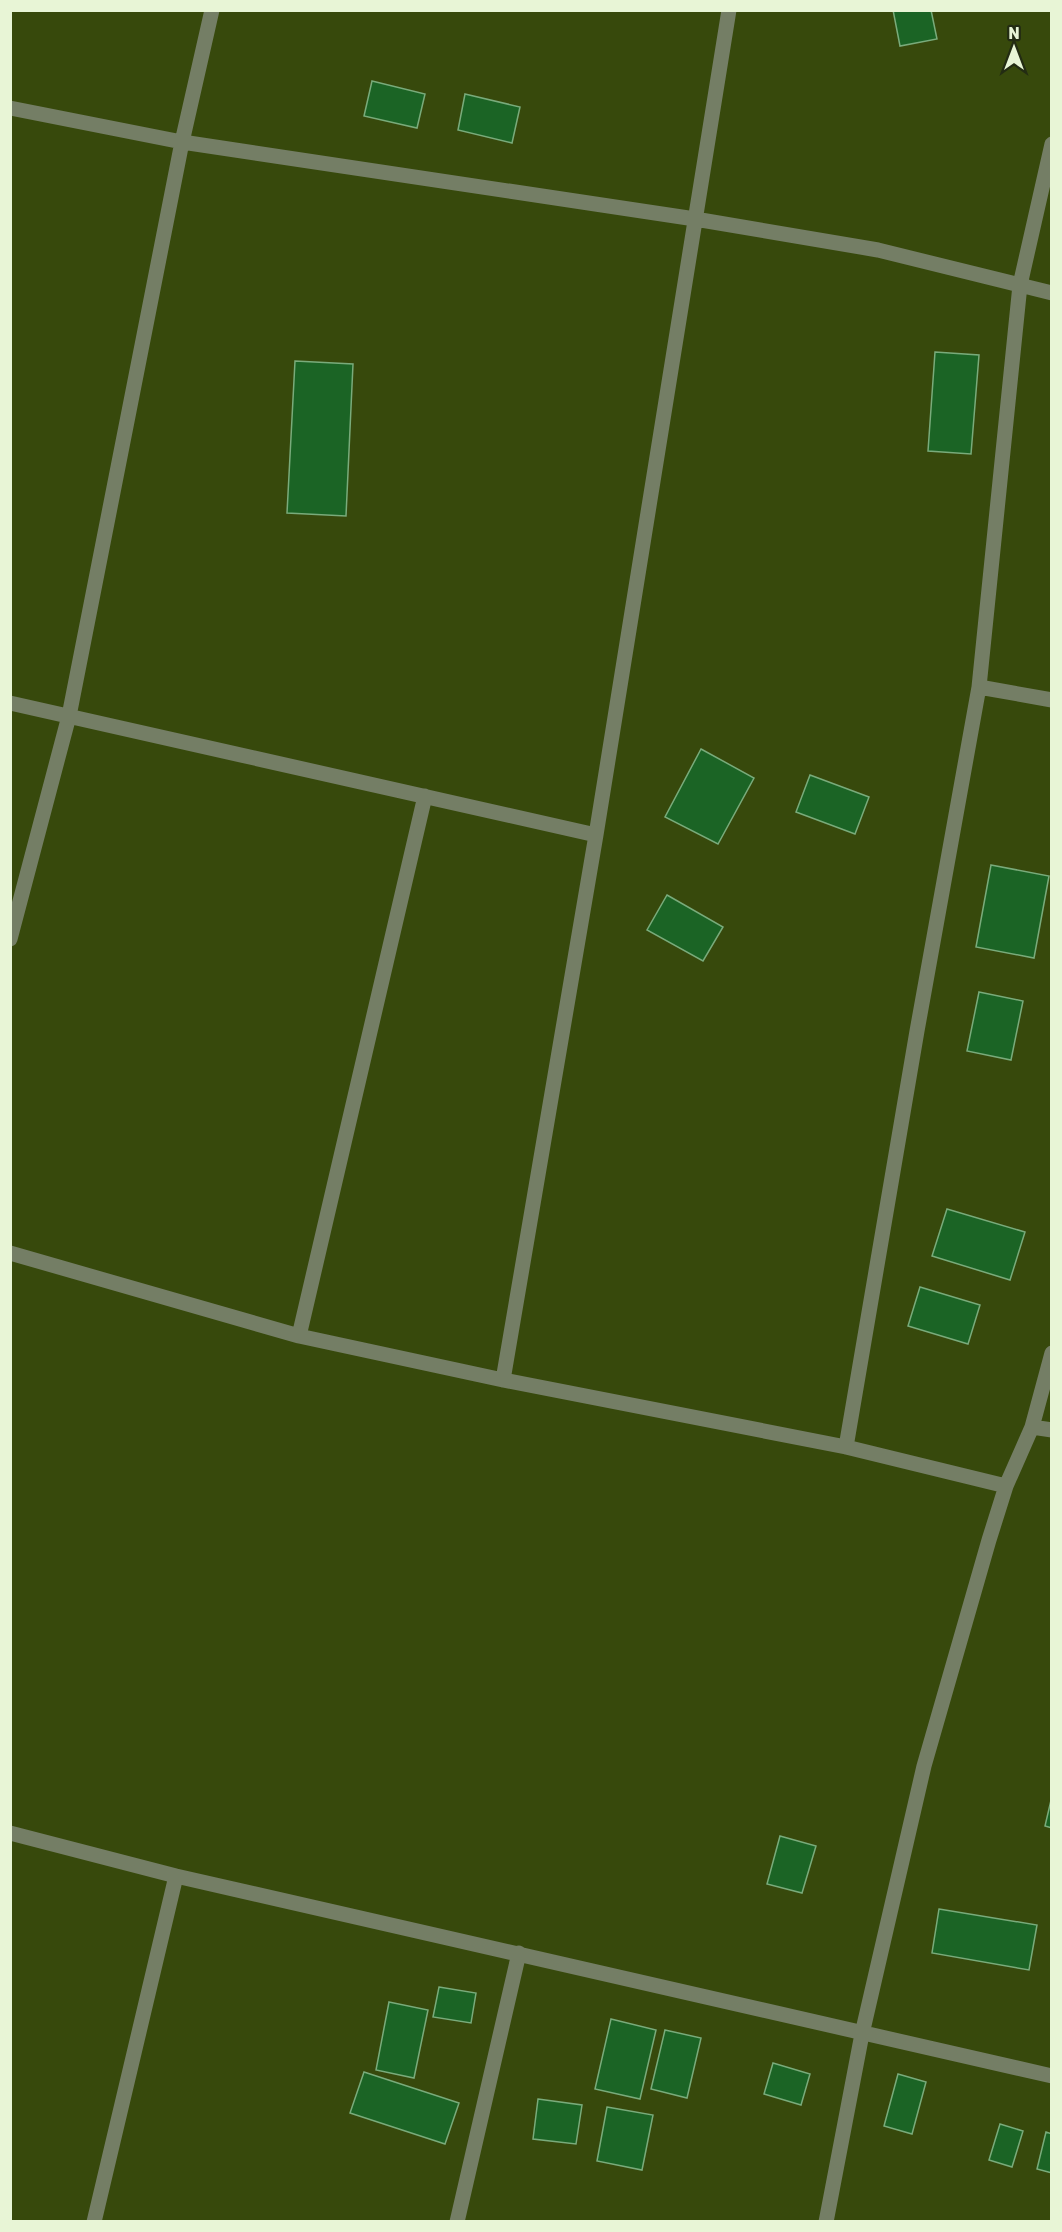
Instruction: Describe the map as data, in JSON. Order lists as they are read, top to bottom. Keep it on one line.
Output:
{"north":"top"}
